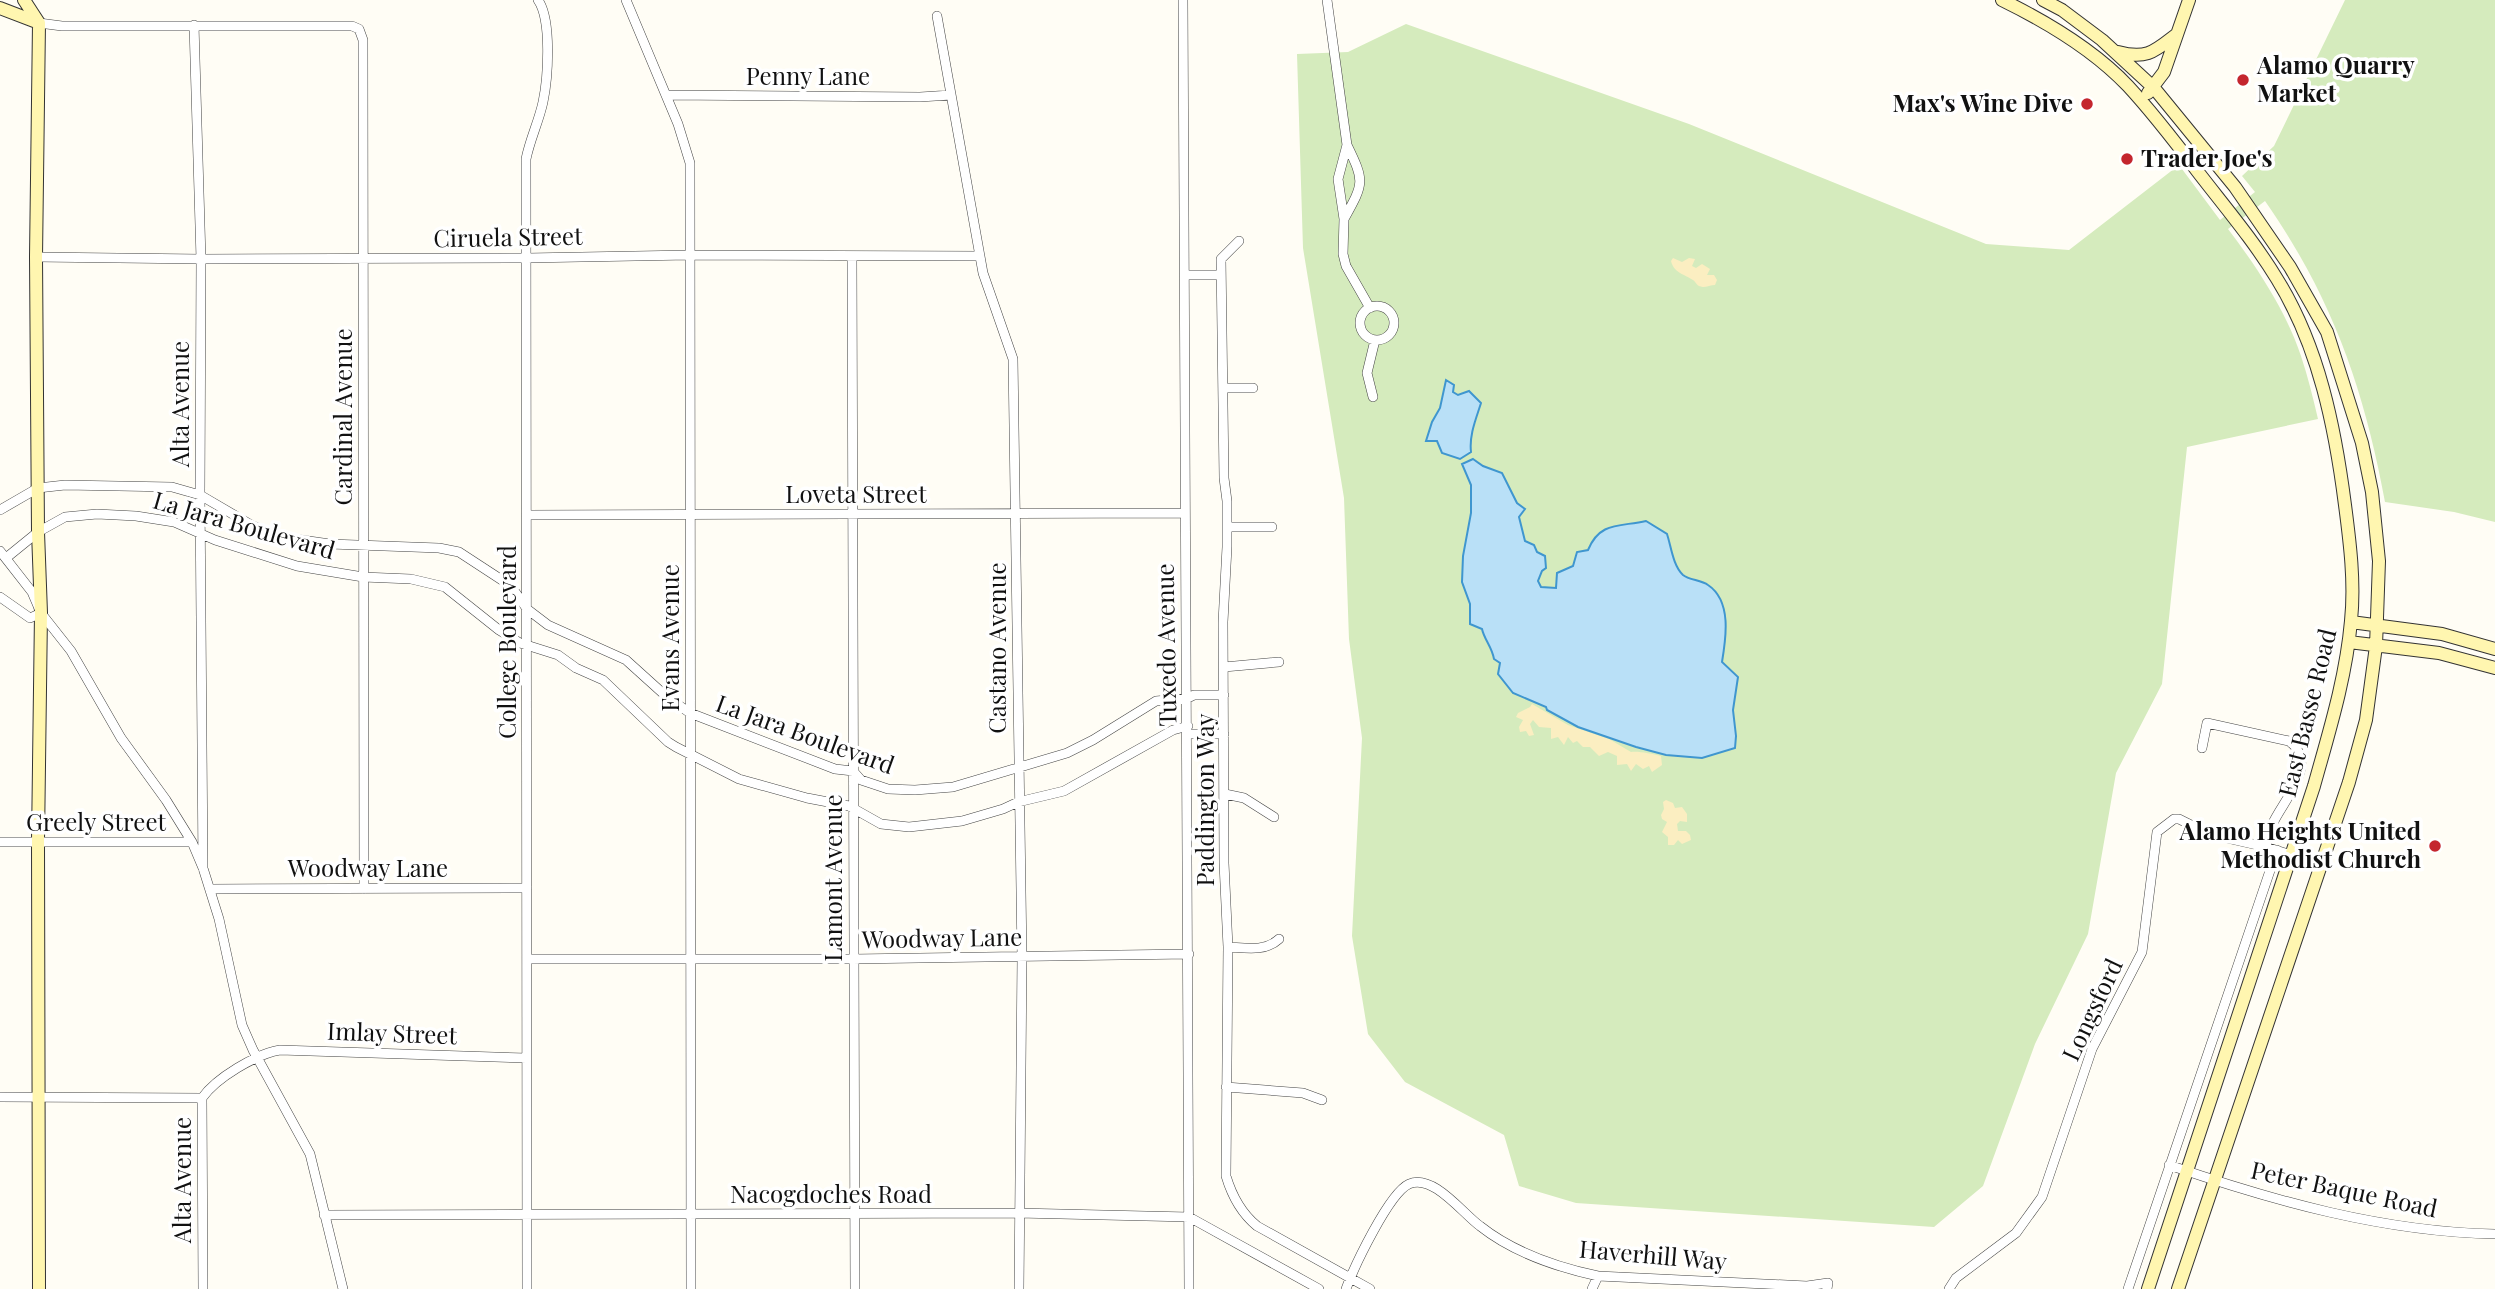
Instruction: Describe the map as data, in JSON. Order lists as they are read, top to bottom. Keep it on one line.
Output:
{"streets":{"main road":["East Basse Road"],"street":["Penny Lane","Ciruela Street","Alta Avenue","Cardinal Avenue","Loveta Street","La Jara Boulevard","Evans Avenue","College Boulevard","Tuxedo Avenue","Castano Avenue","Paddington Way","Greely Street","Woodway Lane","Lamont Avenue","Longsford","Imlay Street","Peter Baque Road","Nacogdoches Road","Haverhill Way"]},"crossings":[["Penny Lane","Evans Avenue"],["Penny Lane","Castano Avenue"],["Ciruela Street","Alta Avenue"],["Ciruela Street","Cardinal Avenue"],["Ciruela Street","Evans Avenue"],["Ciruela Street","College Boulevard"],["Ciruela Street","Castano Avenue"],["Ciruela Street","Lamont Avenue"],["Alta Avenue","Cardinal Avenue"],["Alta Avenue","La Jara Boulevard"],["Alta Avenue","Imlay Street"],["Cardinal Avenue","La Jara Boulevard"],["Cardinal Avenue","Woodway Lane"],["Loveta Street","Evans Avenue"],["Loveta Street","College Boulevard"],["Loveta Street","Tuxedo Avenue"],["Loveta Street","Castano Avenue"],["Loveta Street","Lamont Avenue"],["La Jara Boulevard","Evans Avenue"],["La Jara Boulevard","College Boulevard"],["La Jara Boulevard","Tuxedo Avenue"],["La Jara Boulevard","Castano Avenue"],["La Jara Boulevard","Paddington Way"],["La Jara Boulevard","Lamont Avenue"],["Evans Avenue","Woodway Lane"],["Evans Avenue","Nacogdoches Road"],["College Boulevard","Woodway Lane"],["College Boulevard","Imlay Street"],["College Boulevard","Nacogdoches Road"],["Tuxedo Avenue","Woodway Lane"],["Tuxedo Avenue","Nacogdoches Road"],["Castano Avenue","Woodway Lane"],["Castano Avenue","Nacogdoches Road"],["East Basse Road","Longsford"],["East Basse Road","Peter Baque Road"],["Paddington Way","Haverhill Way"],["Woodway Lane","Lamont Avenue"],["Lamont Avenue","Nacogdoches Road"]],"places":["Alamo Quarry Market","Max's Wine Dive","Trader Joe's","Alamo Heights United Methodist Church"]}
